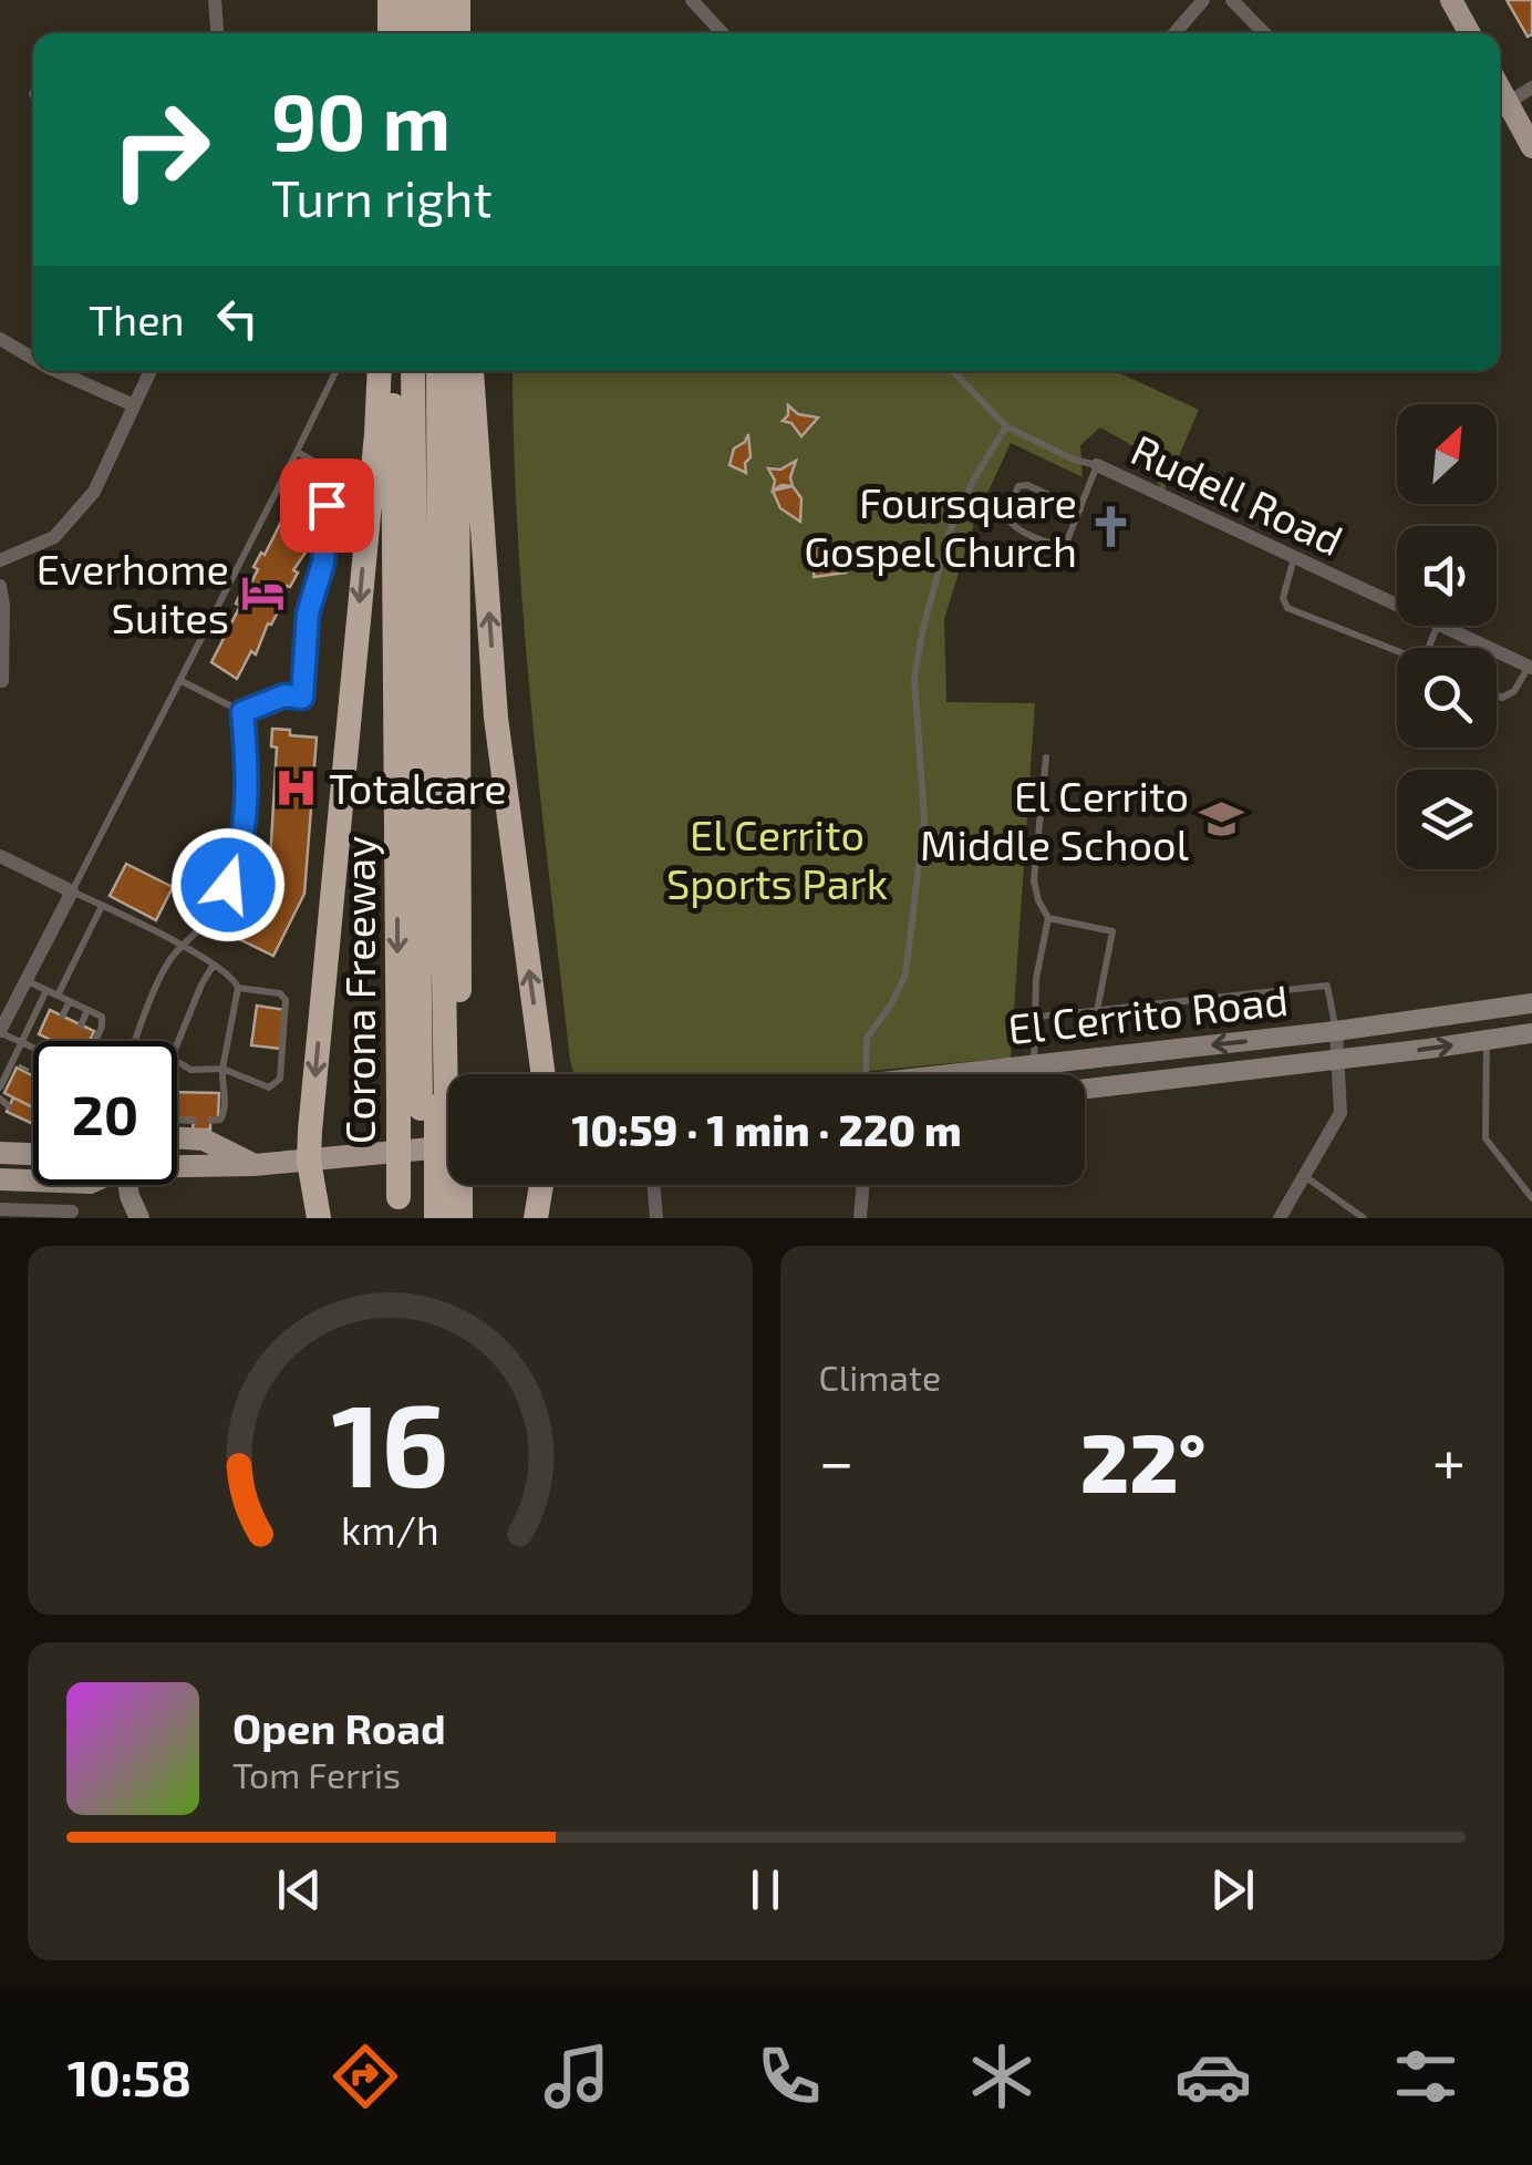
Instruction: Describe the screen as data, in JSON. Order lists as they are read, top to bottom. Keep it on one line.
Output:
{"streets":{"highway":["Corona Freeway"],"main road":["El Cerrito Road"],"street":["Rudell Road"]},"parks":["El Cerrito Sports Park"],"places":{"church":["Foursquare Gospel Church"],"hotel":["Everhome Suites"],"hospital":["Totalcare"],"school or university":["El Cerrito Middle School"]},"north":"top right","page":{"turn":["90 m","Turn right"],"then":"Then","limit":"20","trip":"10:59 · 1 min · 220 m","tile":"Climate","heat":["−","22°","+"],"song":["Open Road","Tom Ferris"],"tabs":"10:58","gauge":["16","km/h"]}}
